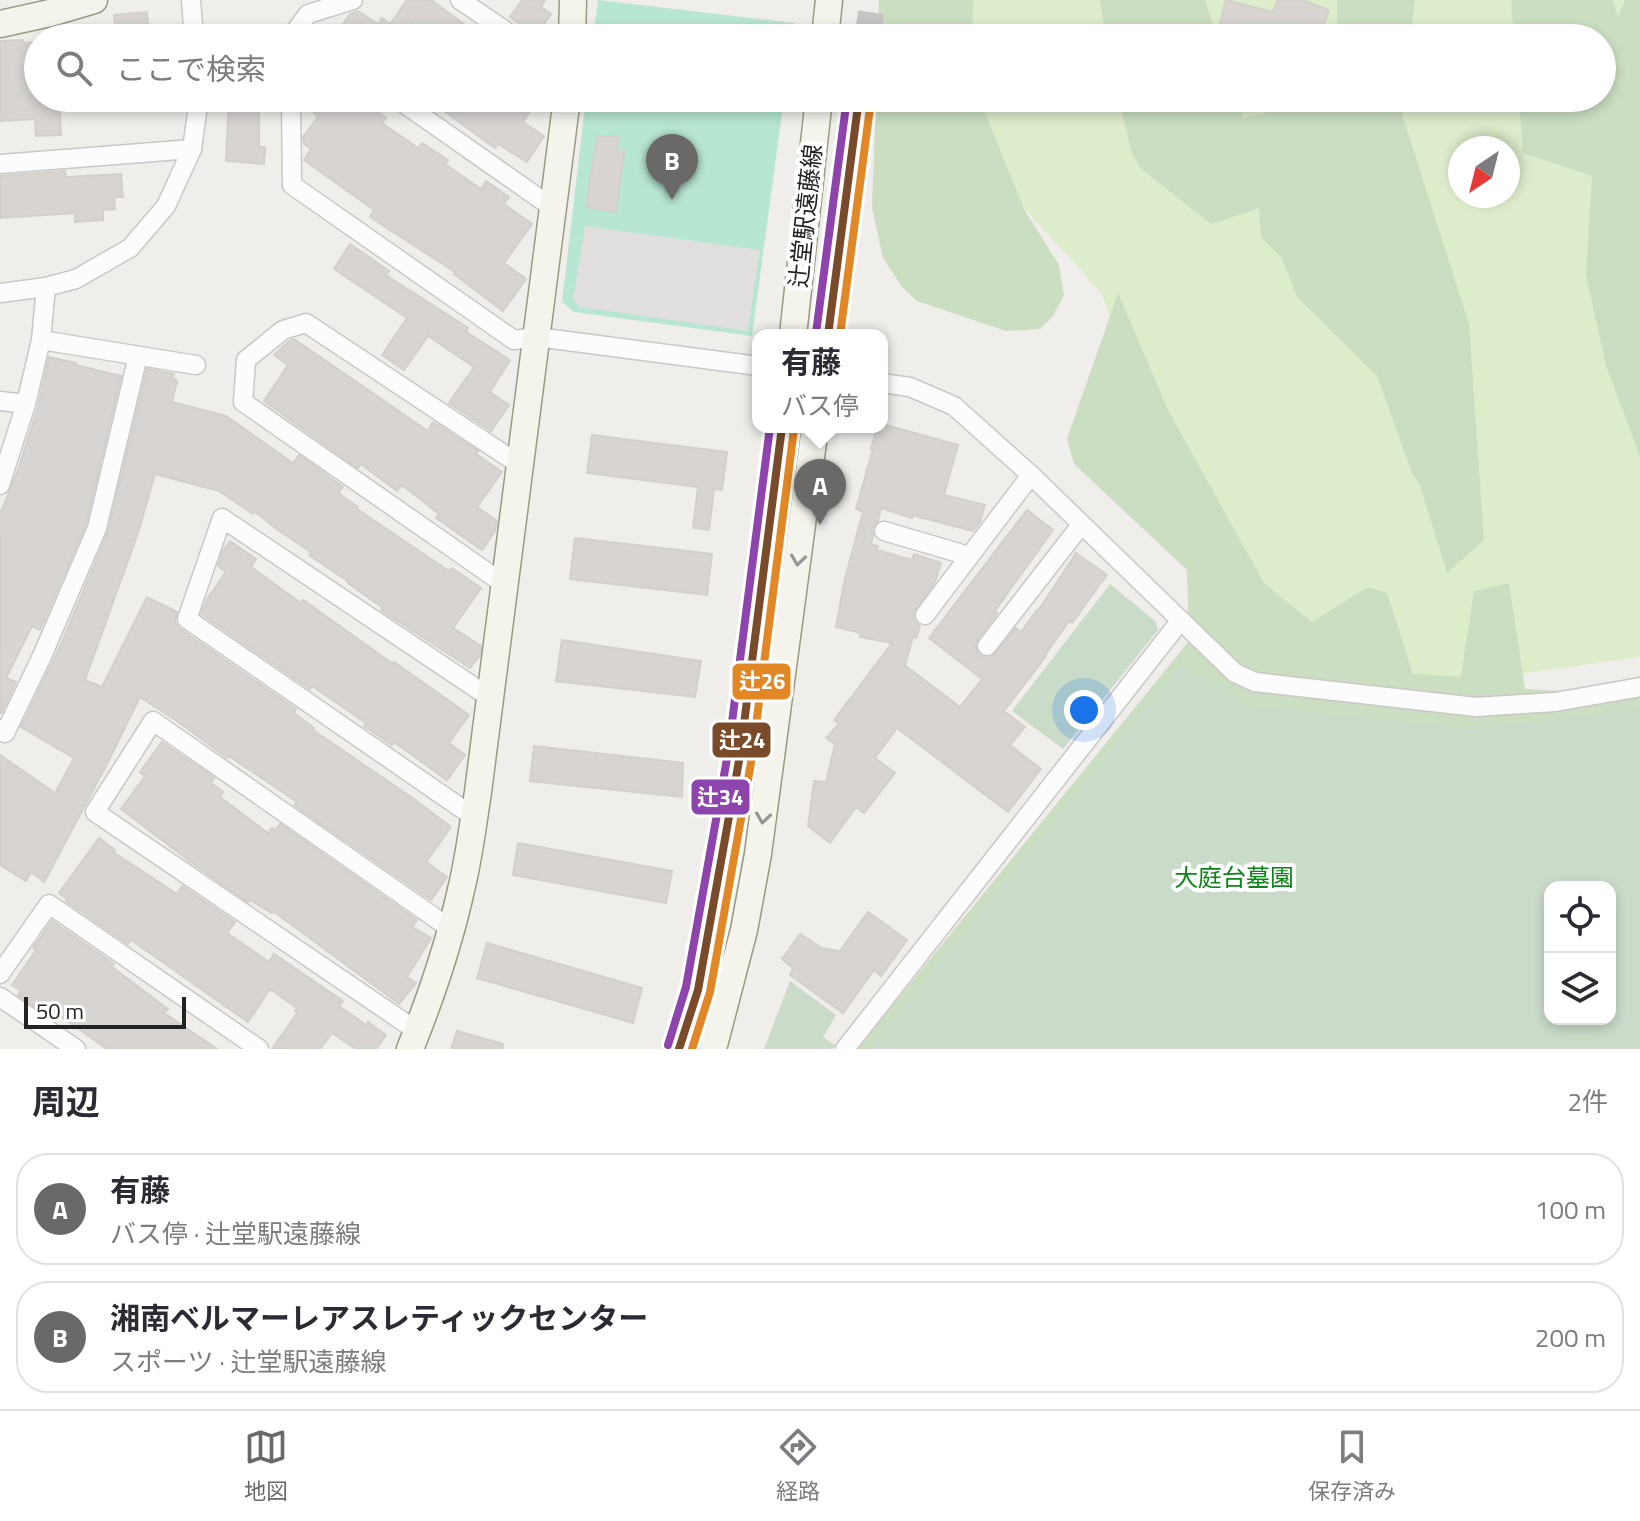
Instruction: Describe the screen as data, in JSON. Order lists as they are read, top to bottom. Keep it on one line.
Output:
{"streets":{"street":["辻堂駅遠藤線"]},"parks":["大庭台墓園"],"lines":["transit line 辻24","transit line 辻26","transit line 辻34"],"scale_bar":"50 m","north":"bottom left","page":{"search":"ここで検索","pins":["B","A"],"popup":["有藤","バス停"],"scale":"50 m","heading":["周辺","2件"],"list":[{"mark":"A","name":"有藤","note":"バス停 · 辻堂駅遠藤線","value":"100 m"},{"mark":"B","name":"湘南ベルマーレアスレティックセンター","note":"スポーツ · 辻堂駅遠藤線","value":"200 m"}],"nav":["地図","経路","保存済み"]}}
